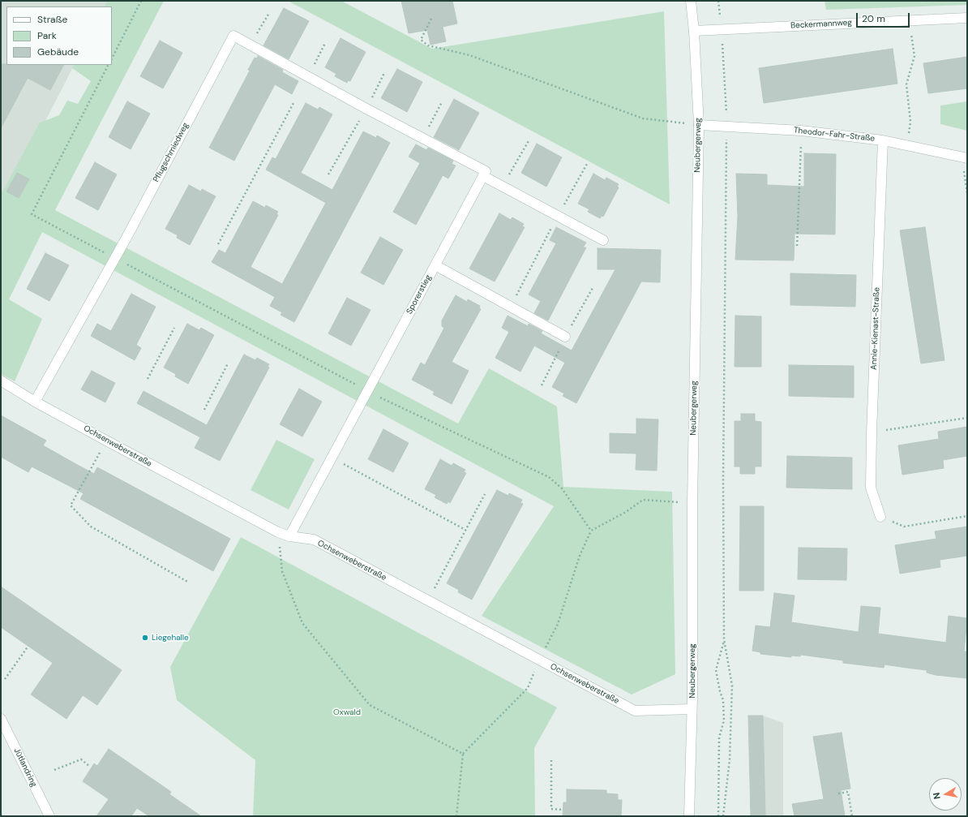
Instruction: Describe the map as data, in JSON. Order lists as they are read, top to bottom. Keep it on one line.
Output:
{"streets":{"street":["Beckermannweg","Theodor-Fahr-Straße","Neubergerweg","Pflugschmiedweg","Sporerstieg","Annie-Kienast-Straße","Ochsenweberstraße","Jütlandring"]},"crossings":[["Beckermannweg","Neubergerweg"],["Theodor-Fahr-Straße","Neubergerweg"],["Theodor-Fahr-Straße","Annie-Kienast-Straße"],["Neubergerweg","Ochsenweberstraße"],["Pflugschmiedweg","Ochsenweberstraße"],["Sporerstieg","Ochsenweberstraße"]],"parks":["Oxwald"],"places":["Liegehalle"],"legend":["Straße","Park","Gebäude"],"scale_bar":"20 m","north":"left"}
